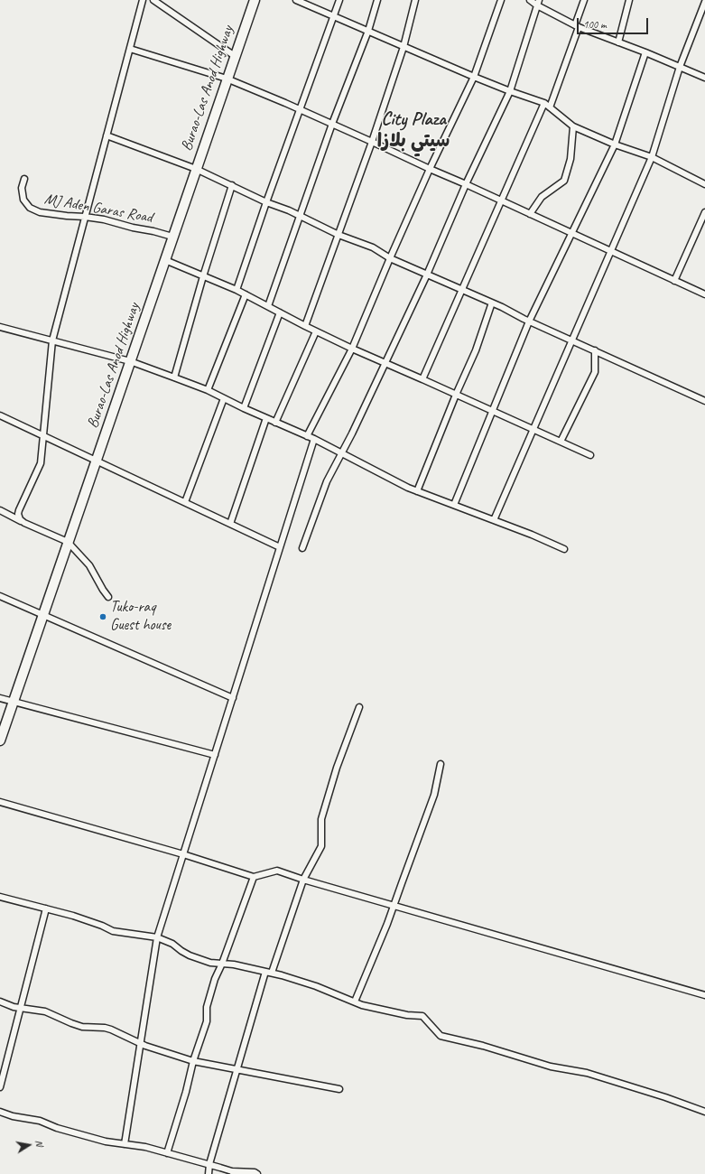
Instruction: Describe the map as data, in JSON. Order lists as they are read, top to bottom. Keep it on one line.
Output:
{"streets":{"highway":["Burao-Las Anod Highway"],"street":["MJ Aden Garas Road"]},"crossings":[["Burao-Las Anod Highway","MJ Aden Garas Road"]],"districts":["City Plaza سيتي بلازا"],"places":["Tuko-raq Guest house"],"scale_bar":"100 m","north":"right"}
